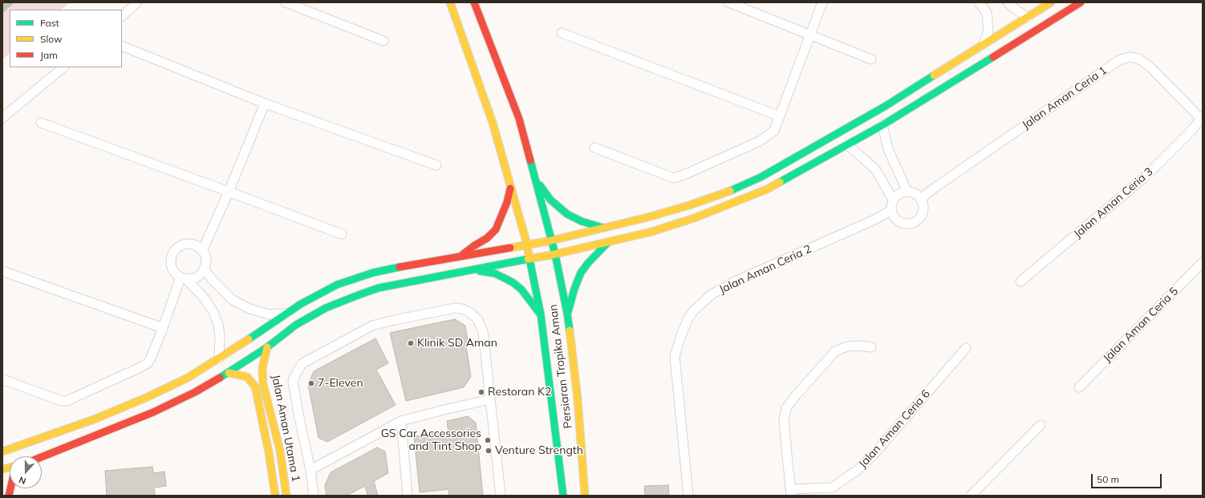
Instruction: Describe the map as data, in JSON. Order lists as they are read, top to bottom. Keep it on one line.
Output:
{"streets":{"street":["Jalan Aman Ceria 1","Jalan Aman Ceria 3","Jalan Aman Ceria 2","Jalan Aman Ceria 5","Persiaran Tropika Aman","Jalan Aman Utama 1","Jalan Aman Ceria 6"]},"crossings":[["Jalan Aman Ceria 1","Jalan Aman Ceria 3"],["Jalan Aman Ceria 1","Jalan Aman Ceria 2"]],"places":["Klinik SD Aman","7-Eleven","Restoran K2","GS Car Accessories and Tint Shop","Venture Strength"],"legend":["Fast","Slow","Jam"],"scale_bar":"50 m","north":"bottom"}
